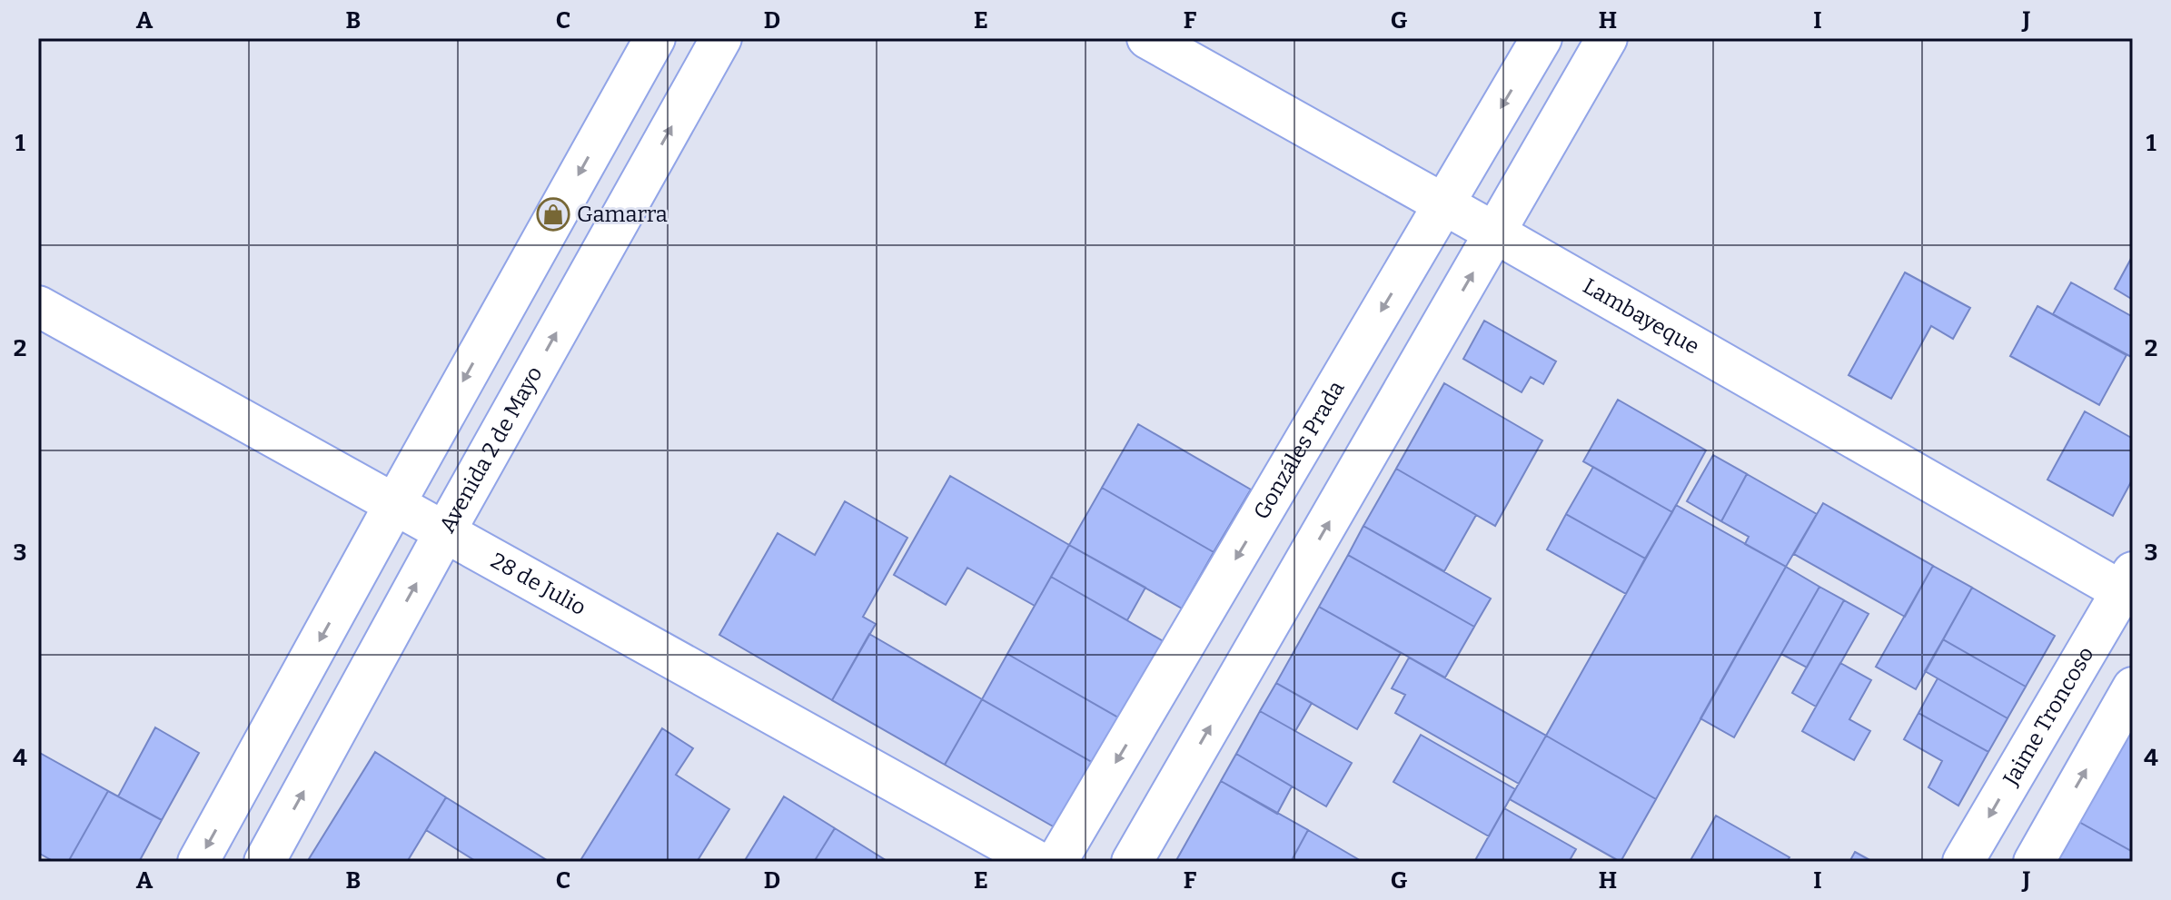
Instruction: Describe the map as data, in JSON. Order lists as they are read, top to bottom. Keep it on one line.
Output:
{"streets":{"street":["Lambayeque","Avenida 2 de Mayo","Gonzáles Prada","28 de Julio","Jaime Troncoso"]},"crossings":[["Lambayeque","Gonzáles Prada"],["Lambayeque","Jaime Troncoso"],["Avenida 2 de Mayo","28 de Julio"]],"places":{"shop":["Gamarra"]},"grid":{"columns":["A","B","C","D","E","F","G","H","I","J"],"rows":["1","2","3","4"]}}
